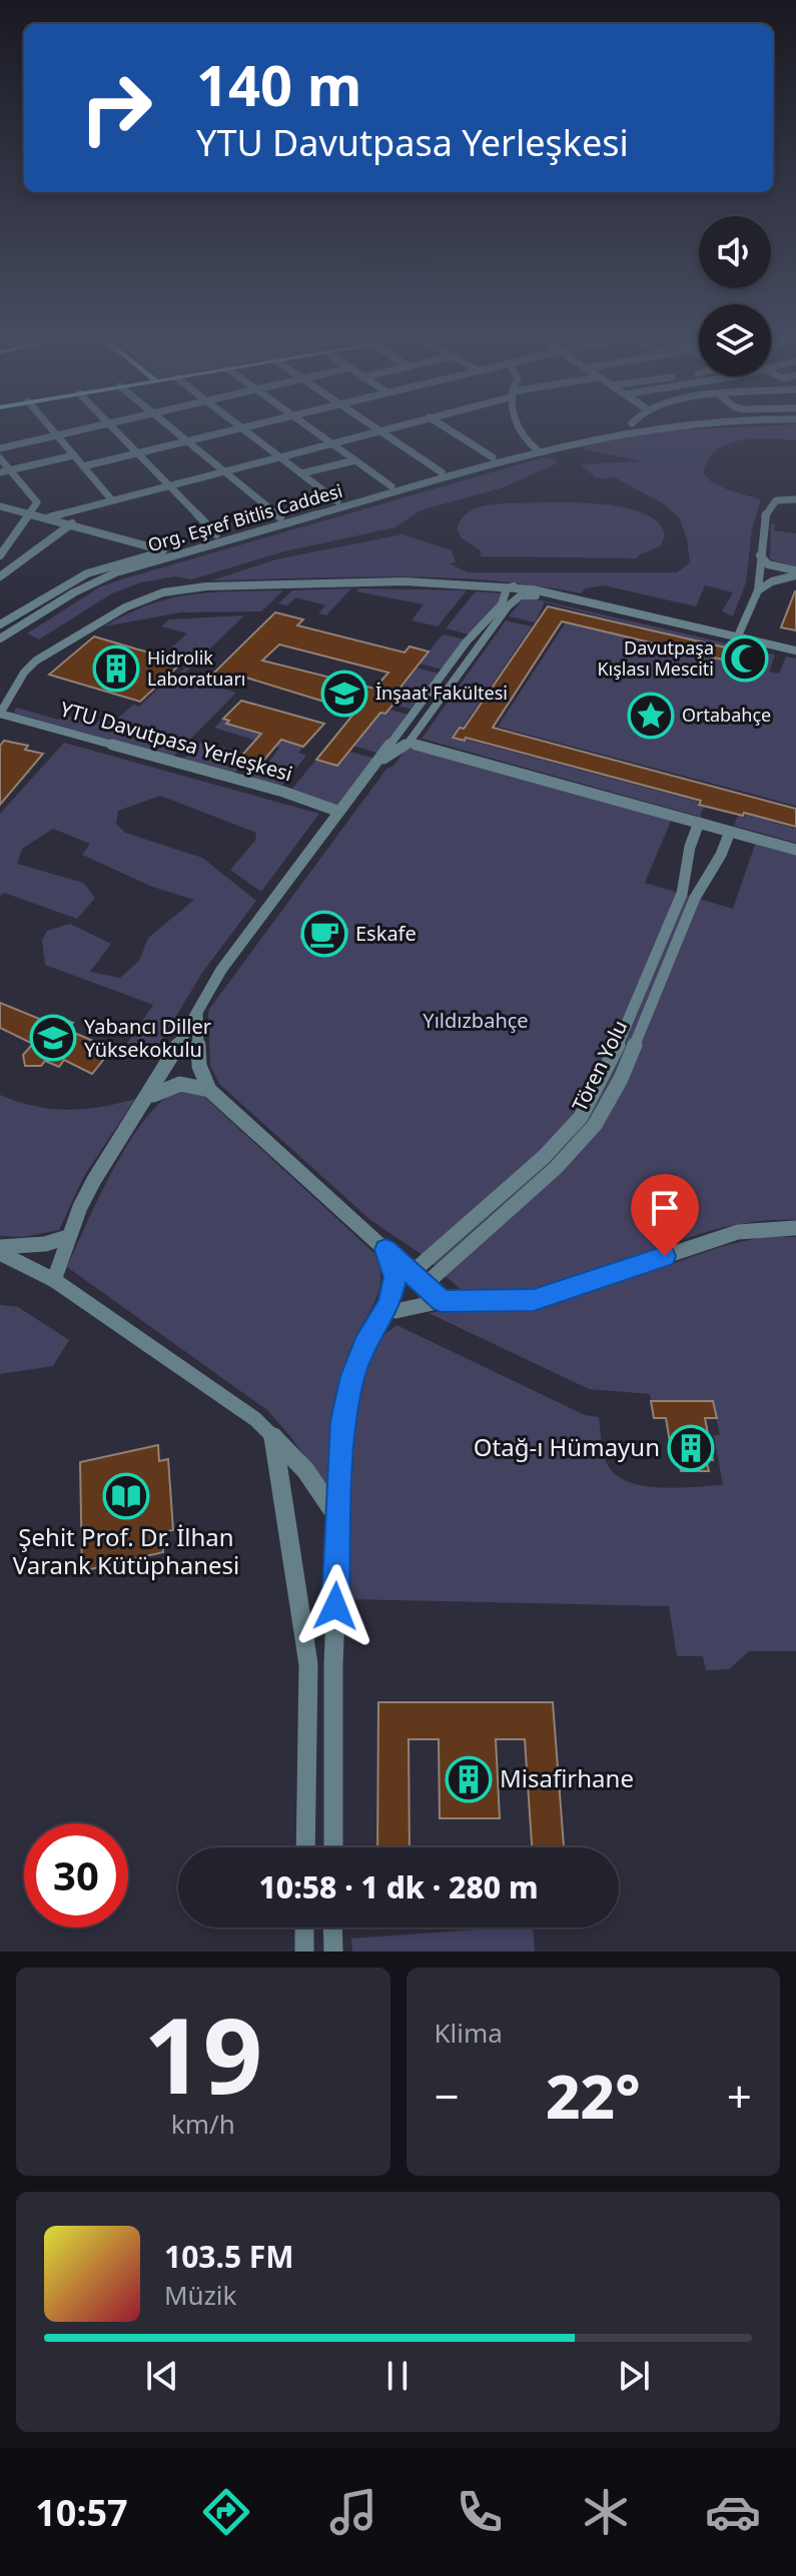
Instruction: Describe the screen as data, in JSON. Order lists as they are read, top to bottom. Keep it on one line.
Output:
{"streets":{"street":["Org. Eşref Bitlis Caddesi","YTU Davutpasa Yerleşkesi","Tören Yolu"]},"parks":["Yıldızbahçe"],"places":{"mosque":["Davutpaşa Kışlası Mesciti"],"building":["Hidrolik Laboratuarı","Otağ-ı Hümayun","Misafirhane"],"school or university":["İnşaat Fakültesi","Yabancı Diller Yüksekokulu"],"place":["Ortabahçe"],"cafe":["Eskafe"],"library":["Şehit Prof. Dr. İlhan Varank Kütüphanesi"]},"page":{"turn":["140 m","YTU Davutpasa Yerleşkesi"],"limit":"30","trip":"10:58 · 1 dk · 280 m","tile":[["19","km/h"],"Klima"],"heat":["−","22°","+"],"song":["103.5 FM","Müzik"],"tabs":"10:57"}}
